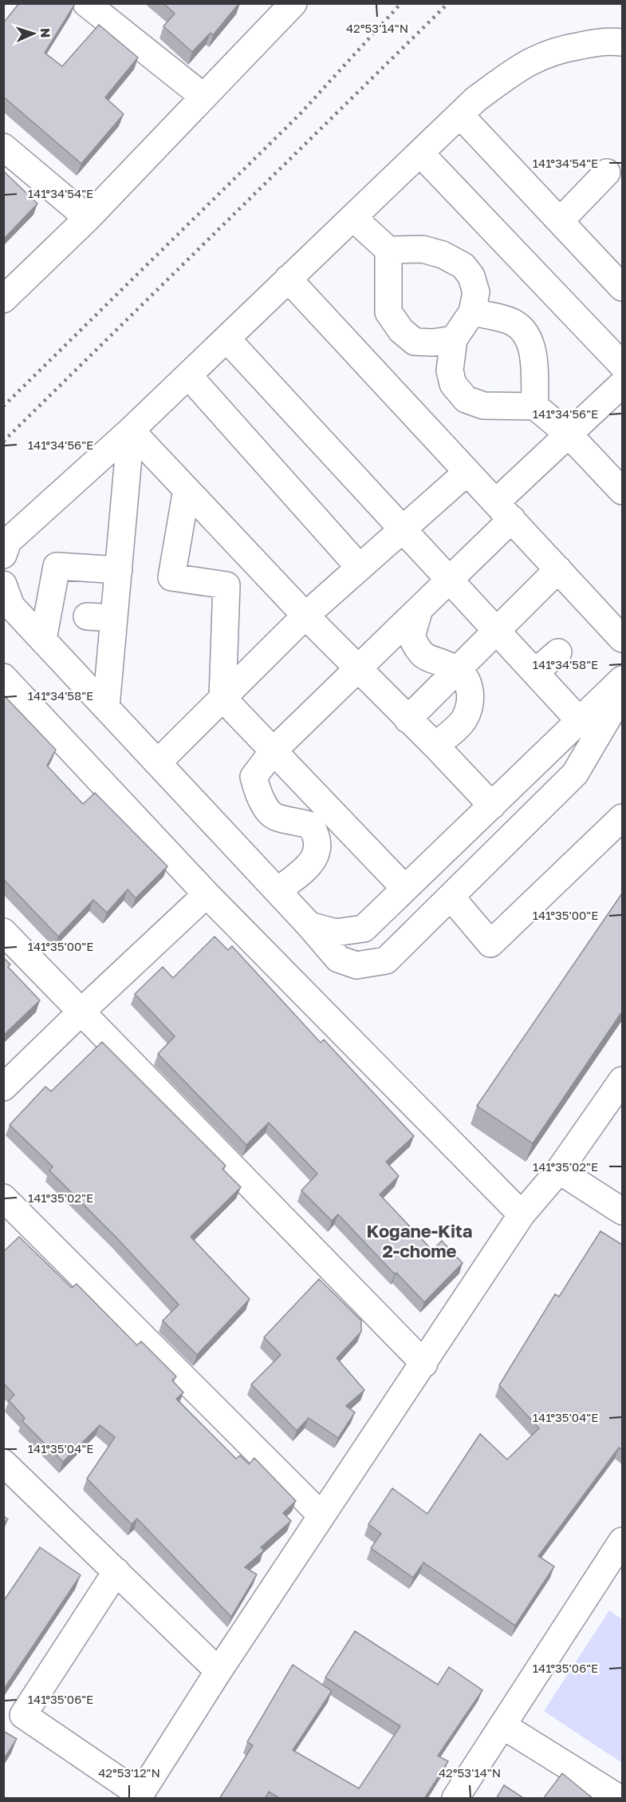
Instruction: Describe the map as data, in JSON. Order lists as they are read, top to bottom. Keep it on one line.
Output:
{"districts":["Kogane-Kita 2-chome"],"north":"right","coordinates":["42°53'14\"N","141°34'54\"E","141°34'56\"E","141°34'58\"E","141°35'00\"E","141°35'02\"E","141°35'04\"E","141°35'06\"E","42°53'12\"N"]}
